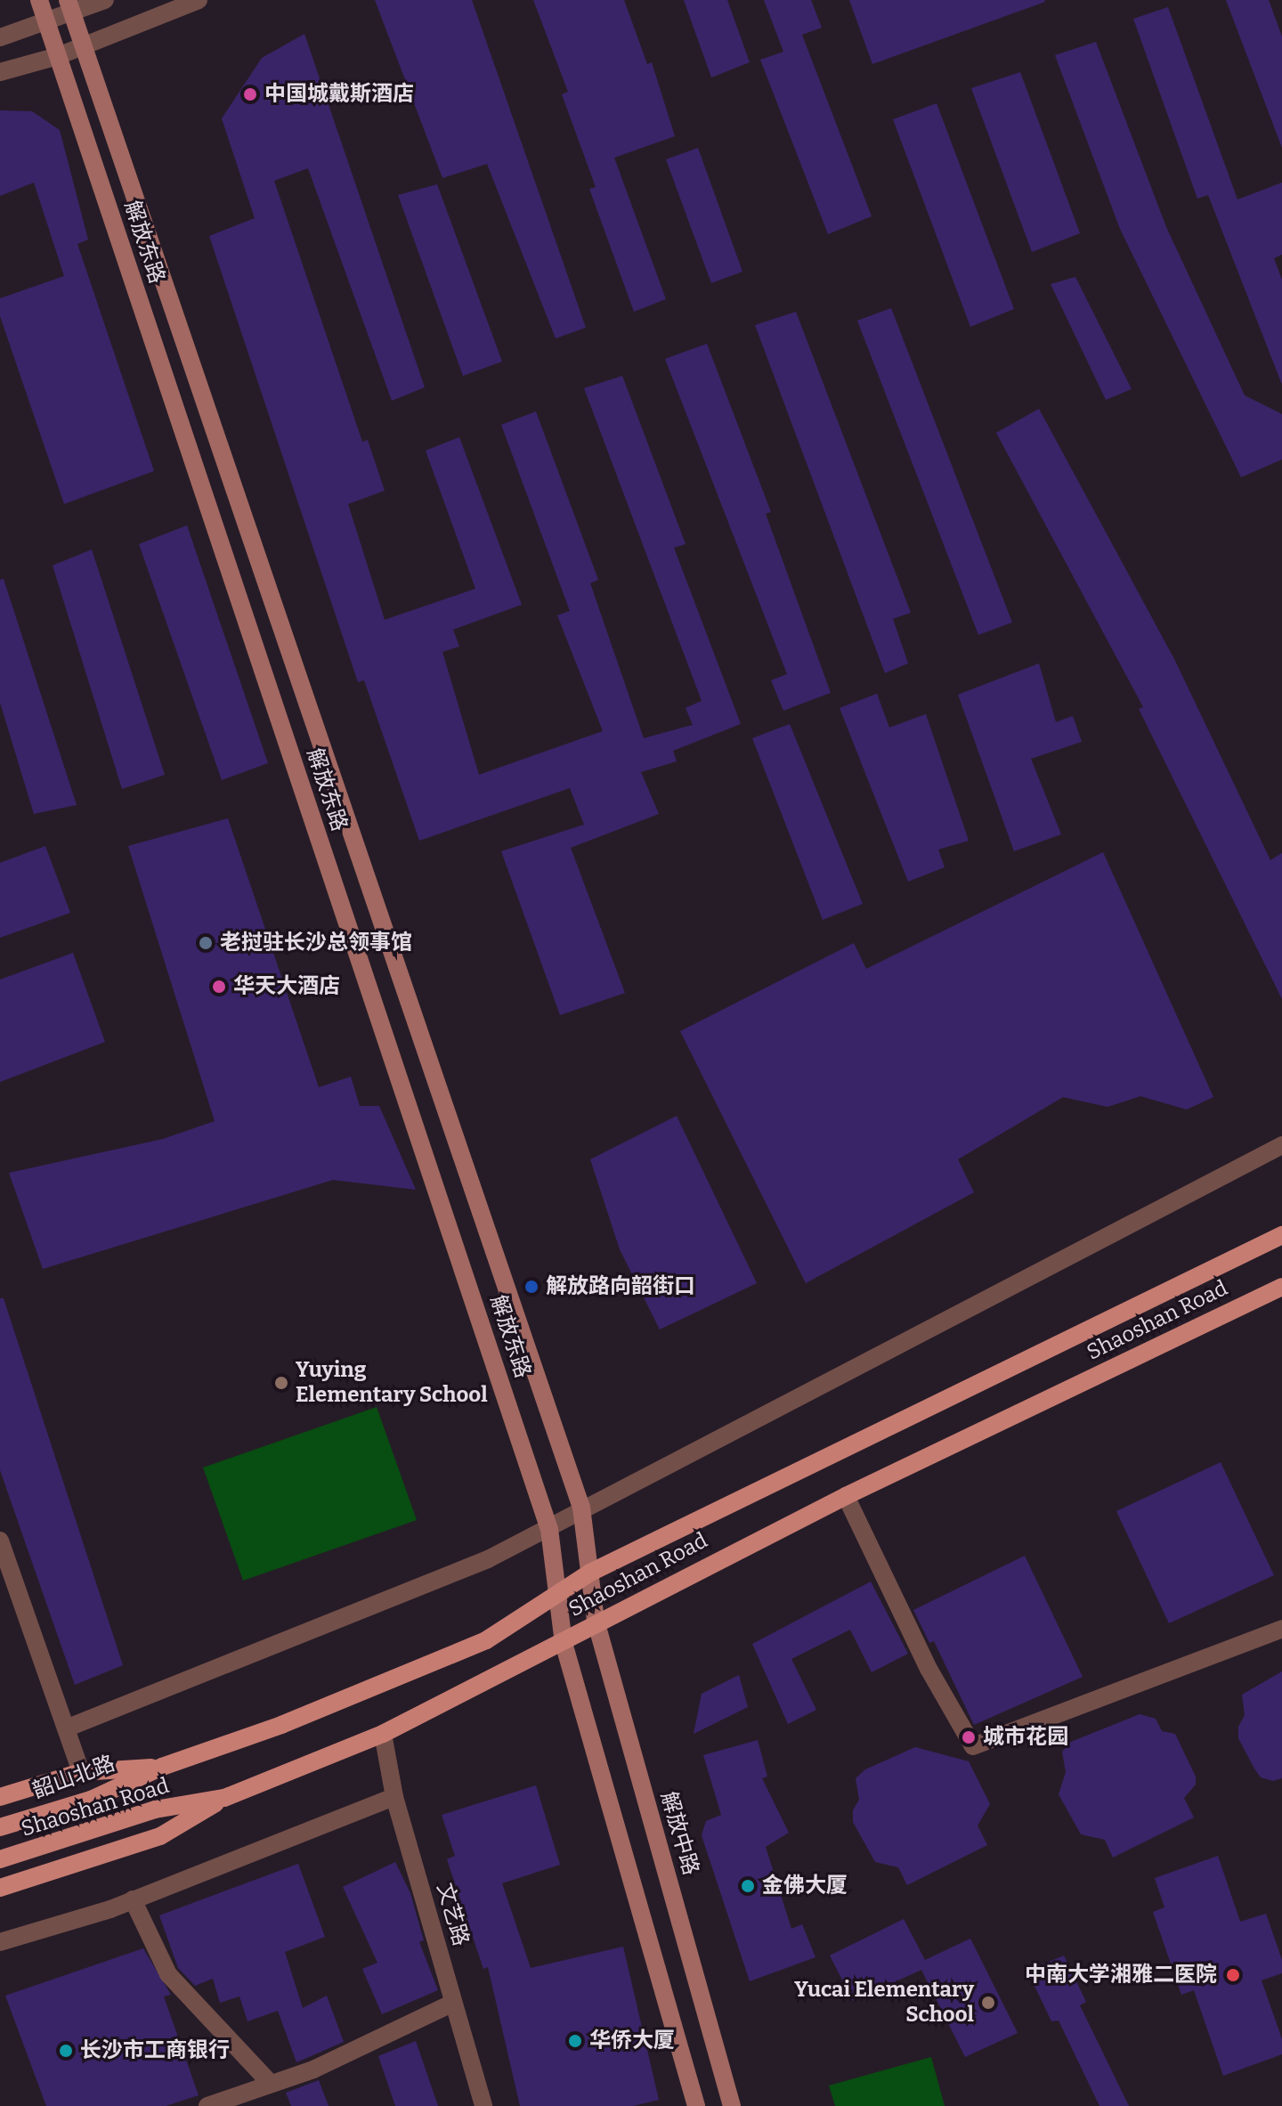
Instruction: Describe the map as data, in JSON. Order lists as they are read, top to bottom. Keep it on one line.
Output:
{"streets":{"main road":["解放东路","Shaoshan Road","韶山北路","解放中路"],"street":["文艺路"]},"crossings":[["解放东路","Shaoshan Road"],["解放东路","解放中路"],["Shaoshan Road","韶山北路"],["Shaoshan Road","解放中路"],["Shaoshan Road","文艺路"]],"places":["中国城戴斯酒店","老挝驻长沙总领事馆","华天大酒店","解放路向韶街口","Yuying Elementary School","城市花园","金佛大厦","中南大学湘雅二医院","Yucai Elementary School","华侨大厦","长沙市工商银行"]}
